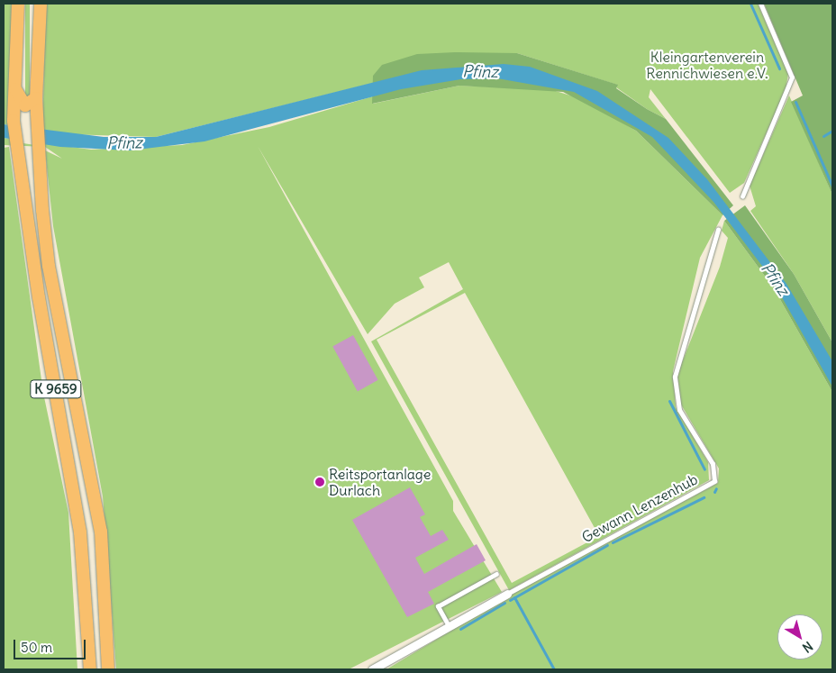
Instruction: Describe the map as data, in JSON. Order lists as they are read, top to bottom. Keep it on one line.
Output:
{"streets":{"main road":["K 9659"],"street":["Gewann Lenzenhub"]},"water":["Pfinz"],"parks":["Kleingartenverein Rennichwiesen e.V."],"places":["Reitsportanlage Durlach"],"scale_bar":"50 m","north":"bottom right"}
